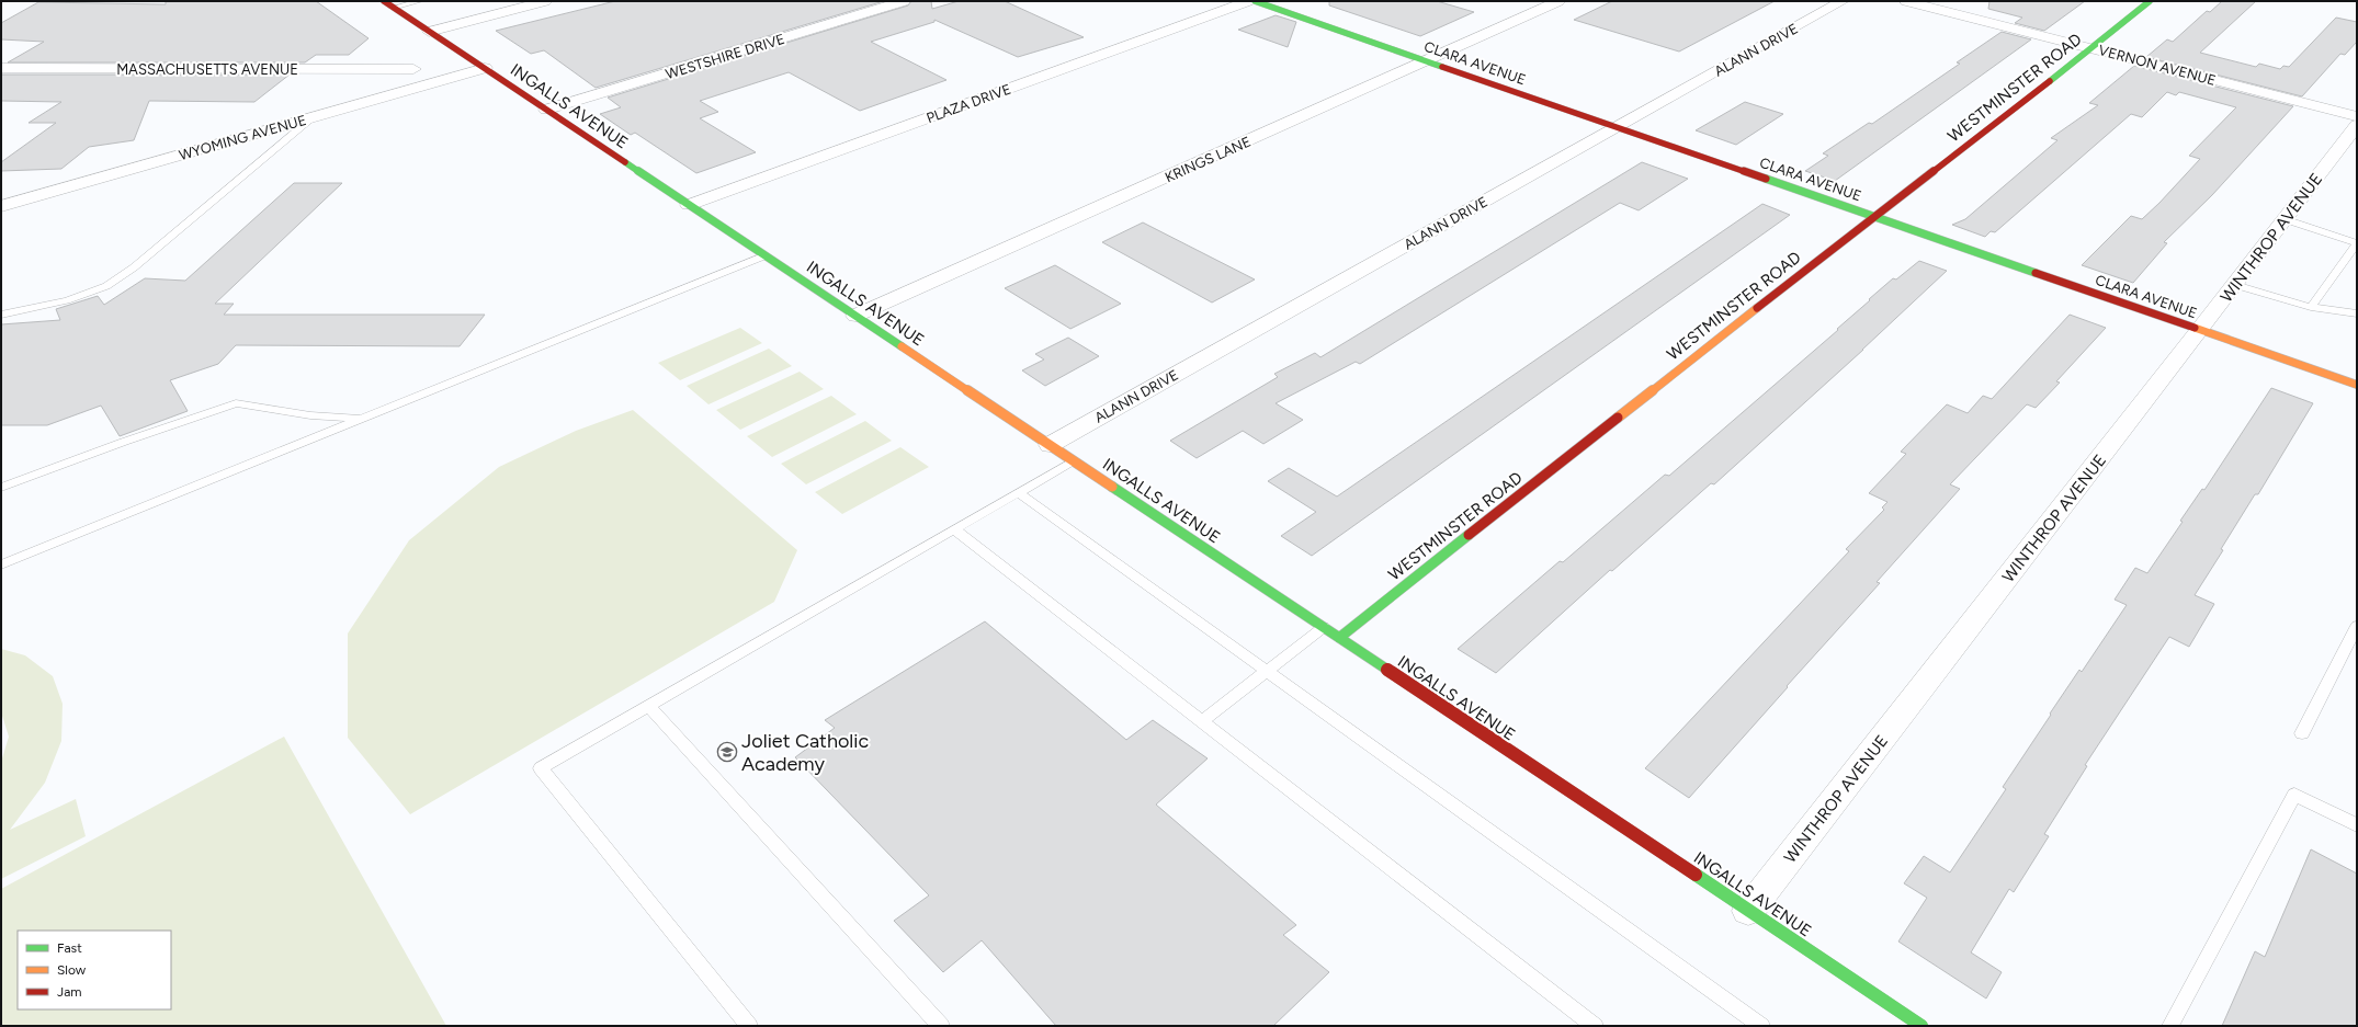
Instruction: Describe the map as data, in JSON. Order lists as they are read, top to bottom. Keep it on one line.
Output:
{"streets":{"street":["ALANN DRIVE","WESTSHIRE DRIVE","CLARA AVENUE","VERNON AVENUE","MASSACHUSETTS AVENUE","WESTMINSTER ROAD","PLAZA DRIVE","INGALLS AVENUE","WYOMING AVENUE","KRINGS LANE","WINTHROP AVENUE"]},"crossings":[["ALANN DRIVE","CLARA AVENUE"],["ALANN DRIVE","INGALLS AVENUE"],["WESTSHIRE DRIVE","INGALLS AVENUE"],["CLARA AVENUE","WESTMINSTER ROAD"],["CLARA AVENUE","KRINGS LANE"],["CLARA AVENUE","WINTHROP AVENUE"],["VERNON AVENUE","WESTMINSTER ROAD"],["WESTMINSTER ROAD","INGALLS AVENUE"],["PLAZA DRIVE","INGALLS AVENUE"],["INGALLS AVENUE","WYOMING AVENUE"],["INGALLS AVENUE","KRINGS LANE"],["INGALLS AVENUE","WINTHROP AVENUE"]],"places":{"school or university":["Joliet Catholic Academy"]},"legend":["Fast","Slow","Jam"]}
